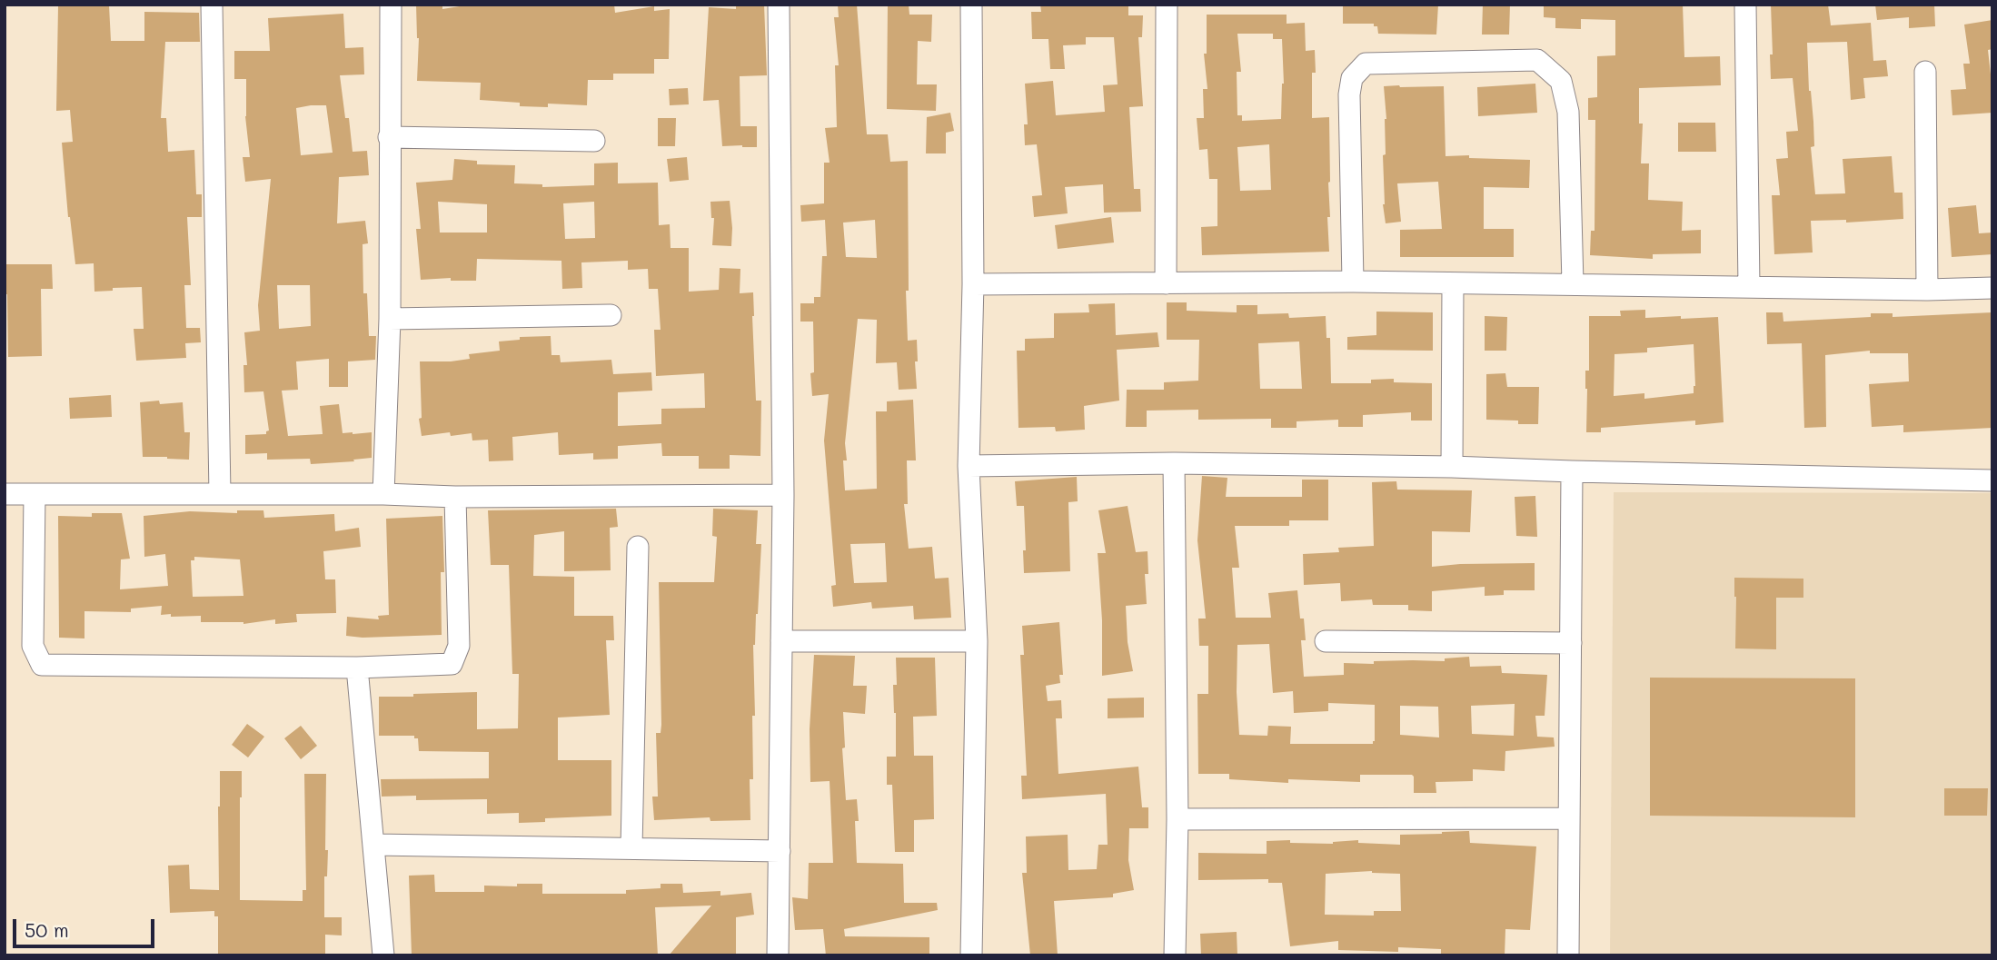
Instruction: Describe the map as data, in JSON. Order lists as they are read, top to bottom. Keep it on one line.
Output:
{"scale_bar":"50 m"}
